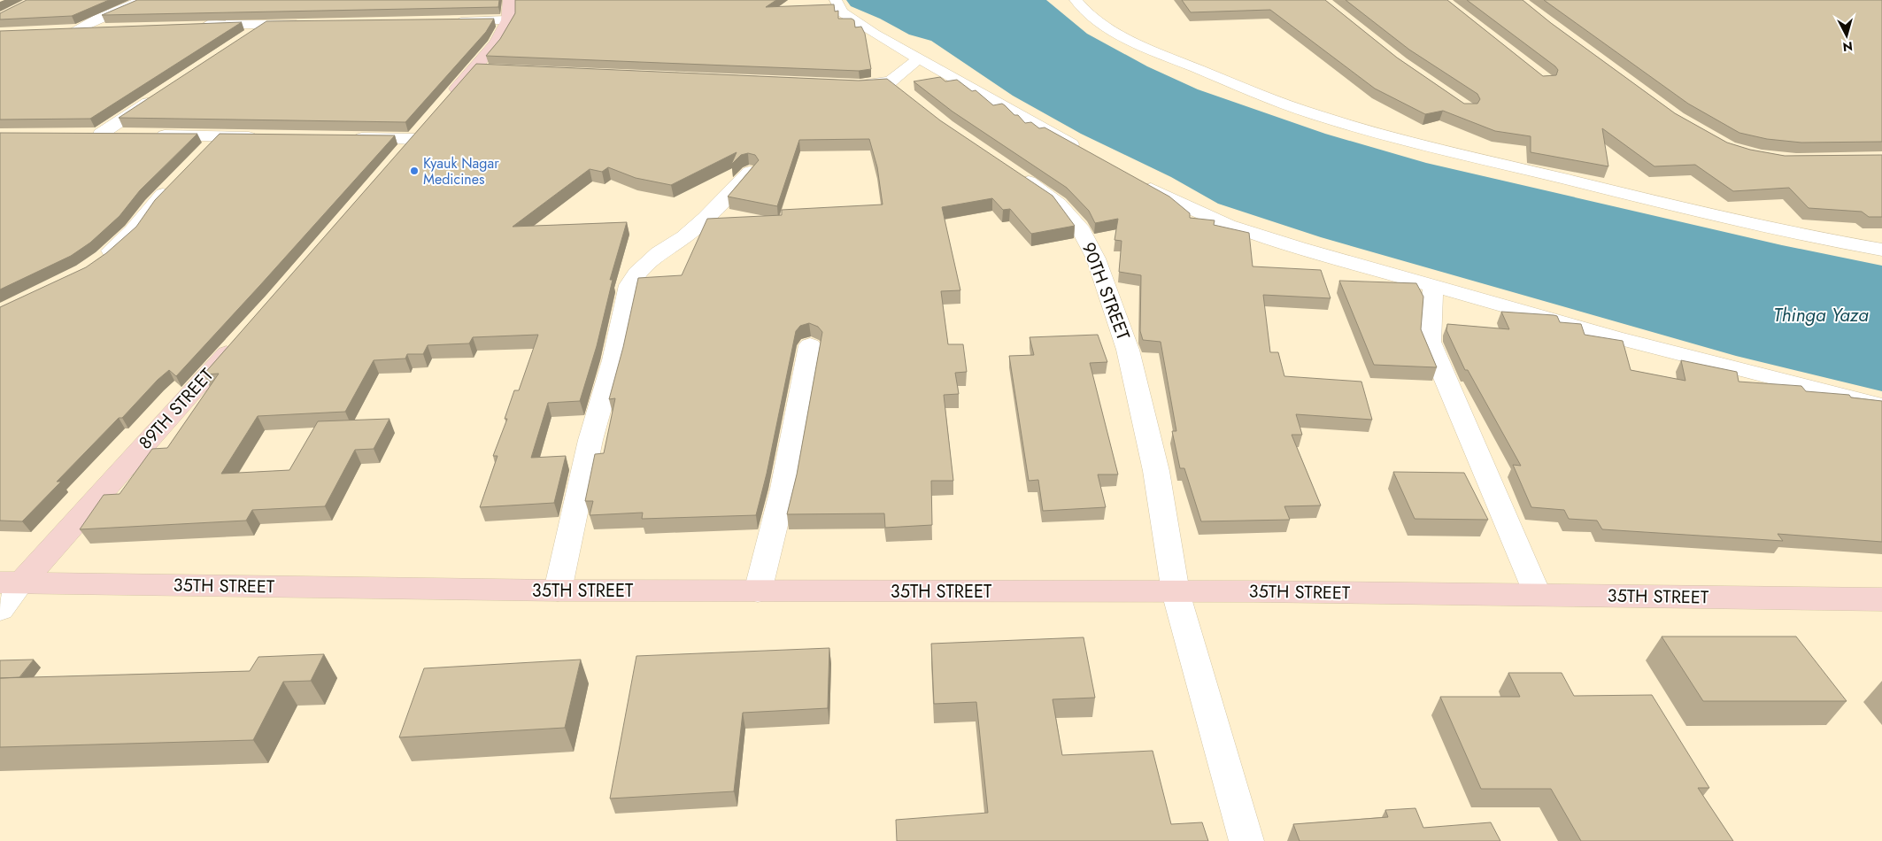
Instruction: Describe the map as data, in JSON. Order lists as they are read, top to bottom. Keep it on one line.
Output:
{"streets":{"main road":["89TH STREET","35TH STREET"],"street":["90TH STREET"]},"crossings":[["90TH STREET","35TH STREET"],["89TH STREET","35TH STREET"]],"water":["Thinga Yaza"],"places":["Kyauk Nagar Medicines"],"north":"bottom"}
